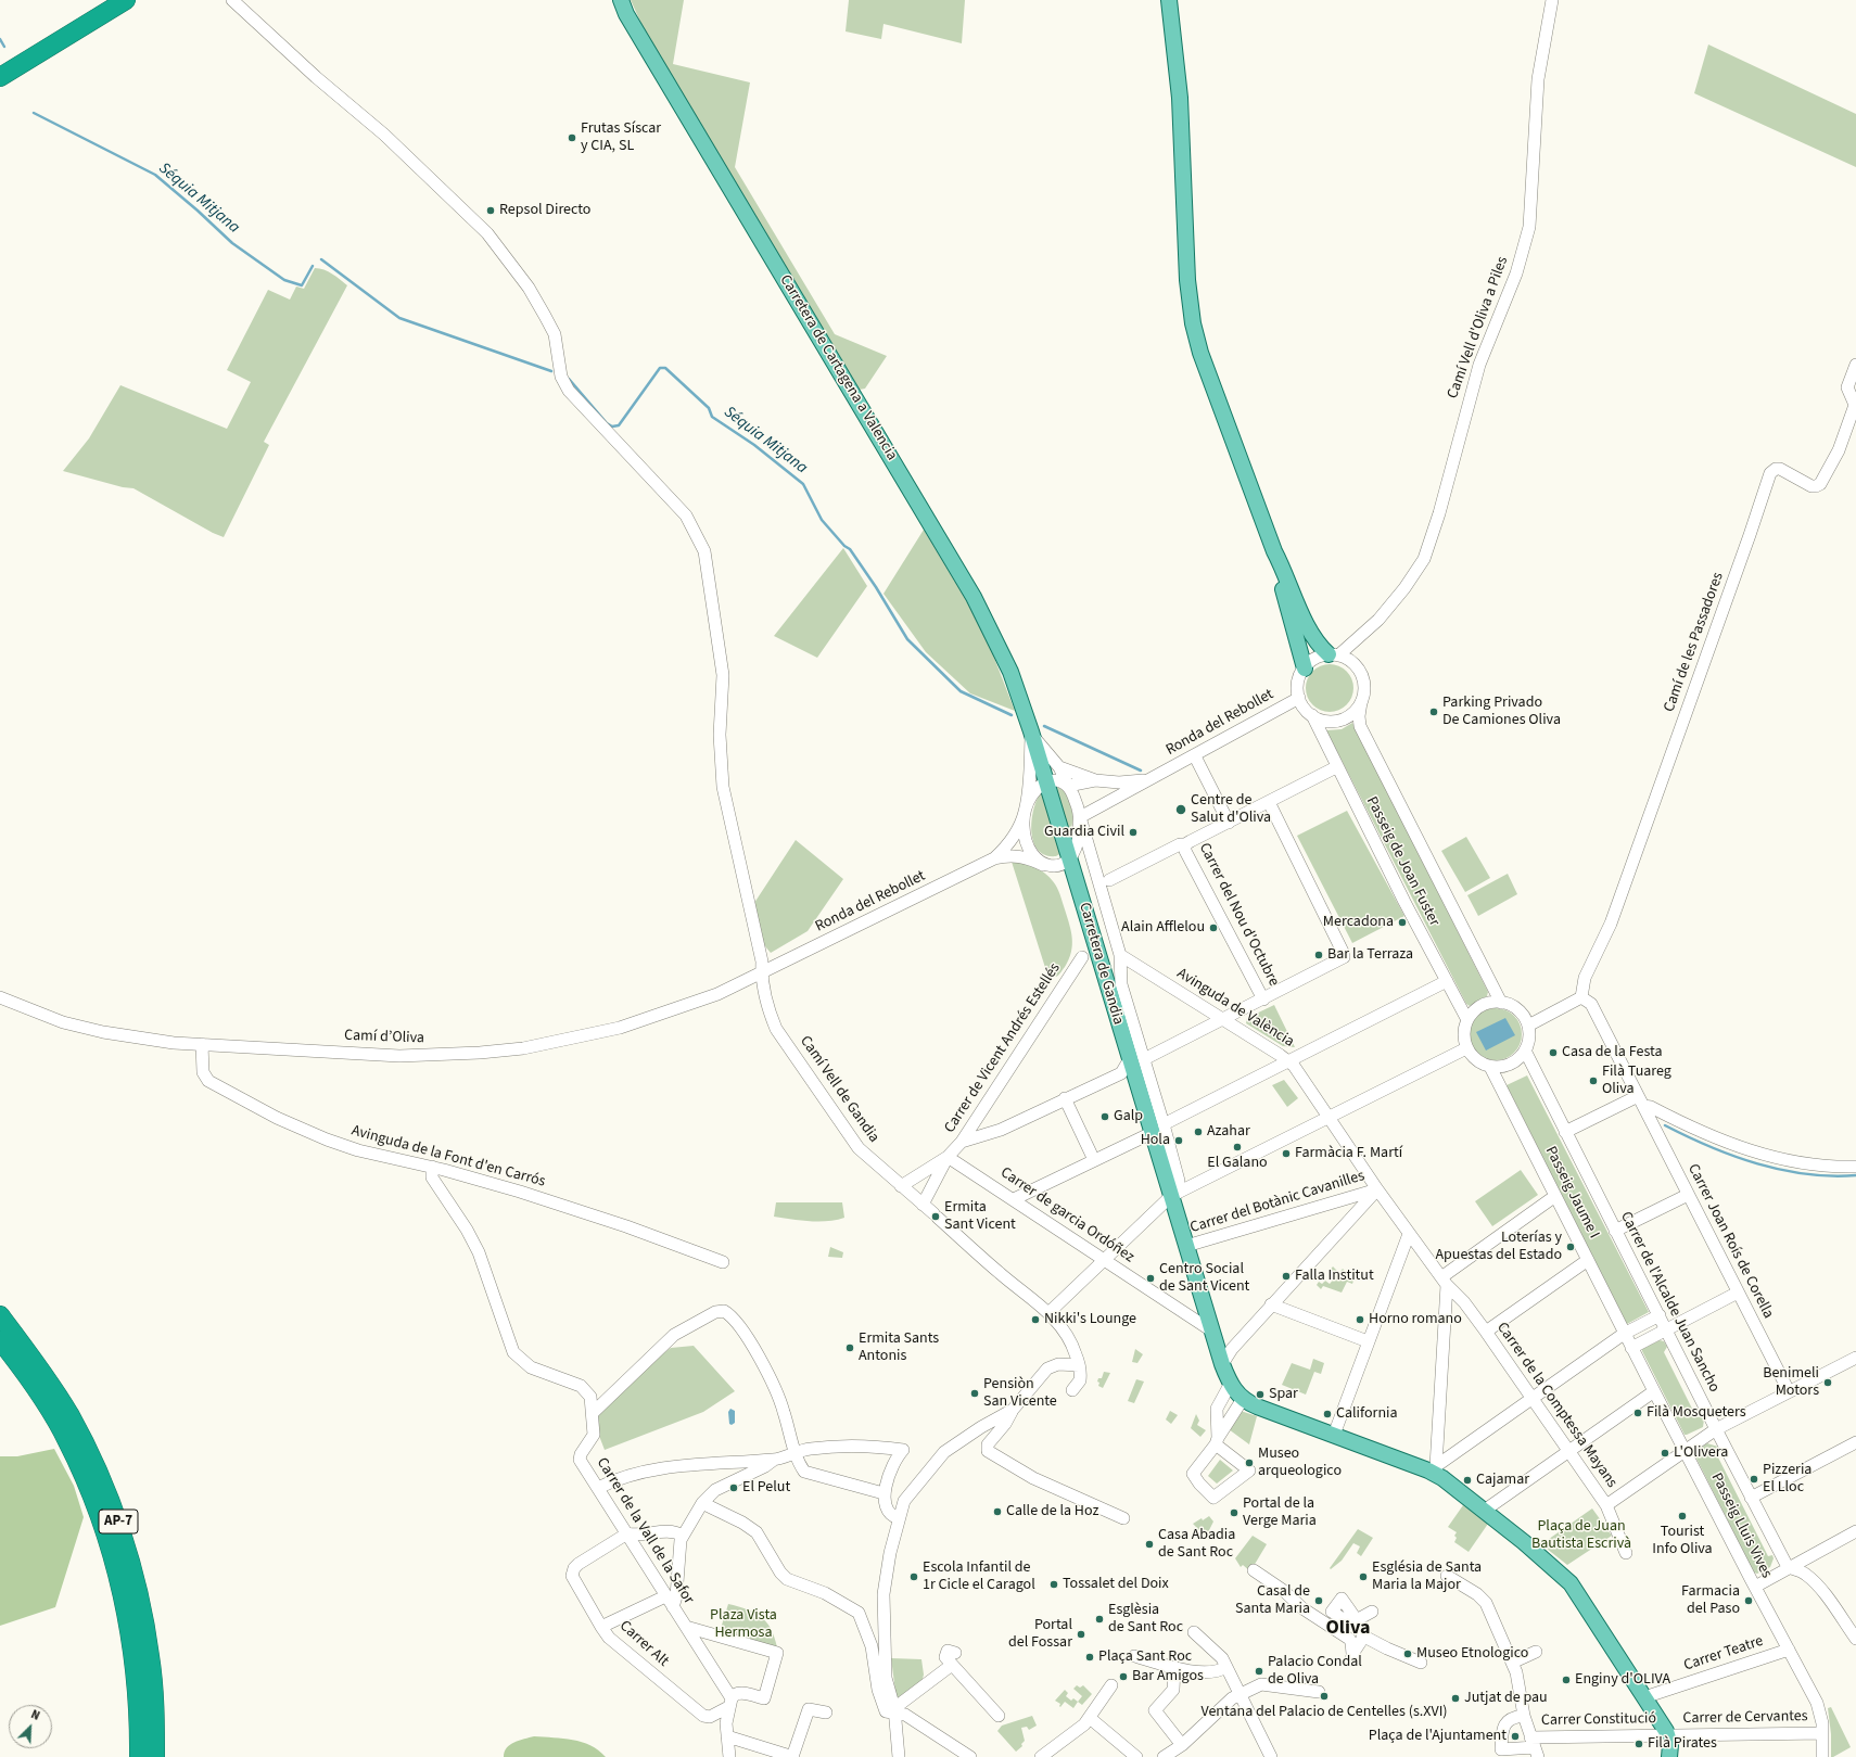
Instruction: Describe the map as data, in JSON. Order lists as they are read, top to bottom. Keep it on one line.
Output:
{"streets":{"highway":["AP-7"],"main road":["Carretera de Cartagena a Valencia","Carretera de Gandia"],"street":["Camí Vell d'Oliva a Piles","Camí de les Passadores","Ronda del Rebollet","Passeig de Joan Fuster","Carrer del Nou d'Octubre","Avinguda de València","Camí d’Oliva","Carrer de Vicent Andrés Estellés","Camí Vell de Gandia","Avinguda de la Font d'en Carrós","Passeig Jaume I","Carrer del Botànic Cavanilles","Carrer de garcia Ordóñez","Carrer Joan Roís de Corella","Carrer de l'Alcalde Juan Sancho","Carrer de la Comptessa Mayans","Passeig Lluis Vives","Carrer de la Vall de la Safor","Carrer Alt","Carrer Teatre","Carrer de Cervantes","Carrer Constitució"]},"crossings":[["Camí Vell d'Oliva a Piles","Ronda del Rebollet"],["Camí Vell d'Oliva a Piles","Passeig de Joan Fuster"],["Carretera de Cartagena a Valencia","Carretera de Gandia"],["Camí de les Passadores","Carrer Joan Roís de Corella"],["Ronda del Rebollet","Passeig de Joan Fuster"],["Ronda del Rebollet","Carretera de Gandia"],["Ronda del Rebollet","Camí d’Oliva"],["Ronda del Rebollet","Camí Vell de Gandia"],["Passeig de Joan Fuster","Passeig Jaume I"],["Passeig de Joan Fuster","Carrer de l'Alcalde Juan Sancho"],["Carretera de Gandia","Avinguda de València"],["Carretera de Gandia","Carrer del Botànic Cavanilles"],["Carretera de Gandia","Carrer de garcia Ordóñez"],["Avinguda de València","Carrer del Botànic Cavanilles"],["Avinguda de València","Carrer de la Comptessa Mayans"],["Camí d’Oliva","Camí Vell de Gandia"],["Camí d’Oliva","Avinguda de la Font d'en Carrós"],["Carrer de Vicent Andrés Estellés","Camí Vell de Gandia"],["Carrer de Vicent Andrés Estellés","Carrer de garcia Ordóñez"],["Avinguda de la Font d'en Carrós","Carrer de la Vall de la Safor"],["Passeig Jaume I","Carrer de l'Alcalde Juan Sancho"],["Passeig Jaume I","Passeig Lluis Vives"],["Passeig Lluis Vives","Carrer Teatre"],["Passeig Lluis Vives","Carrer de Cervantes"],["Carrer de la Vall de la Safor","Carrer Alt"],["Carrer de Cervantes","Carrer Constitució"]],"districts":["Oliva"],"water":["Séquia Mitjana"],"parks":["Plaça de Juan Bautista Escrivà","Plaza Vista Hermosa"],"places":["Frutas Síscar y CIA, SL","Repsol Directo","Parking Privado De Camiones Oliva","Centre de Salut d'Oliva","Guardia Civil","Mercadona","Alain Afflelou","Bar la Terraza","Casa de la Festa","Filà Tuareg Oliva","Galp","Azahar","Hola","El Galano","Farmàcia F. Martí","Ermita Sant Vicent","Loterías y Apuestas del Estado","Falla Institut","Centro Social de Sant Vicent","Nikki's Lounge","Horno romano","Ermita Sants Antonis","Benimeli Motors","Pensiòn San Vicente","Spar","Filà Mosqueters","California","L'Olivera","Museo arqueologico","Pizzeria El Lloc","Cajamar","El Pelut","Calle de la Hoz","Portal de la Verge Maria","Tourist Info Oliva","Casa Abadia de Sant Roc","Escola Infantil de 1r Cicle el Caragol","Església de Santa Maria la Major","Tossalet del Doix","Casal de Santa Maria","Farmacia del Paso","Esglèsia de Sant Roc","Portal del Fossar","Museo Etnologico","Plaça Sant Roc","Palacio Condal de Oliva","Bar Amigos","Enginy d'OLIVA","Ventana del Palacio de Centelles (s.XVI)","Jutjat de pau","Plaça de l'Ajuntament","Filà Pirates"],"north":"top right"}
